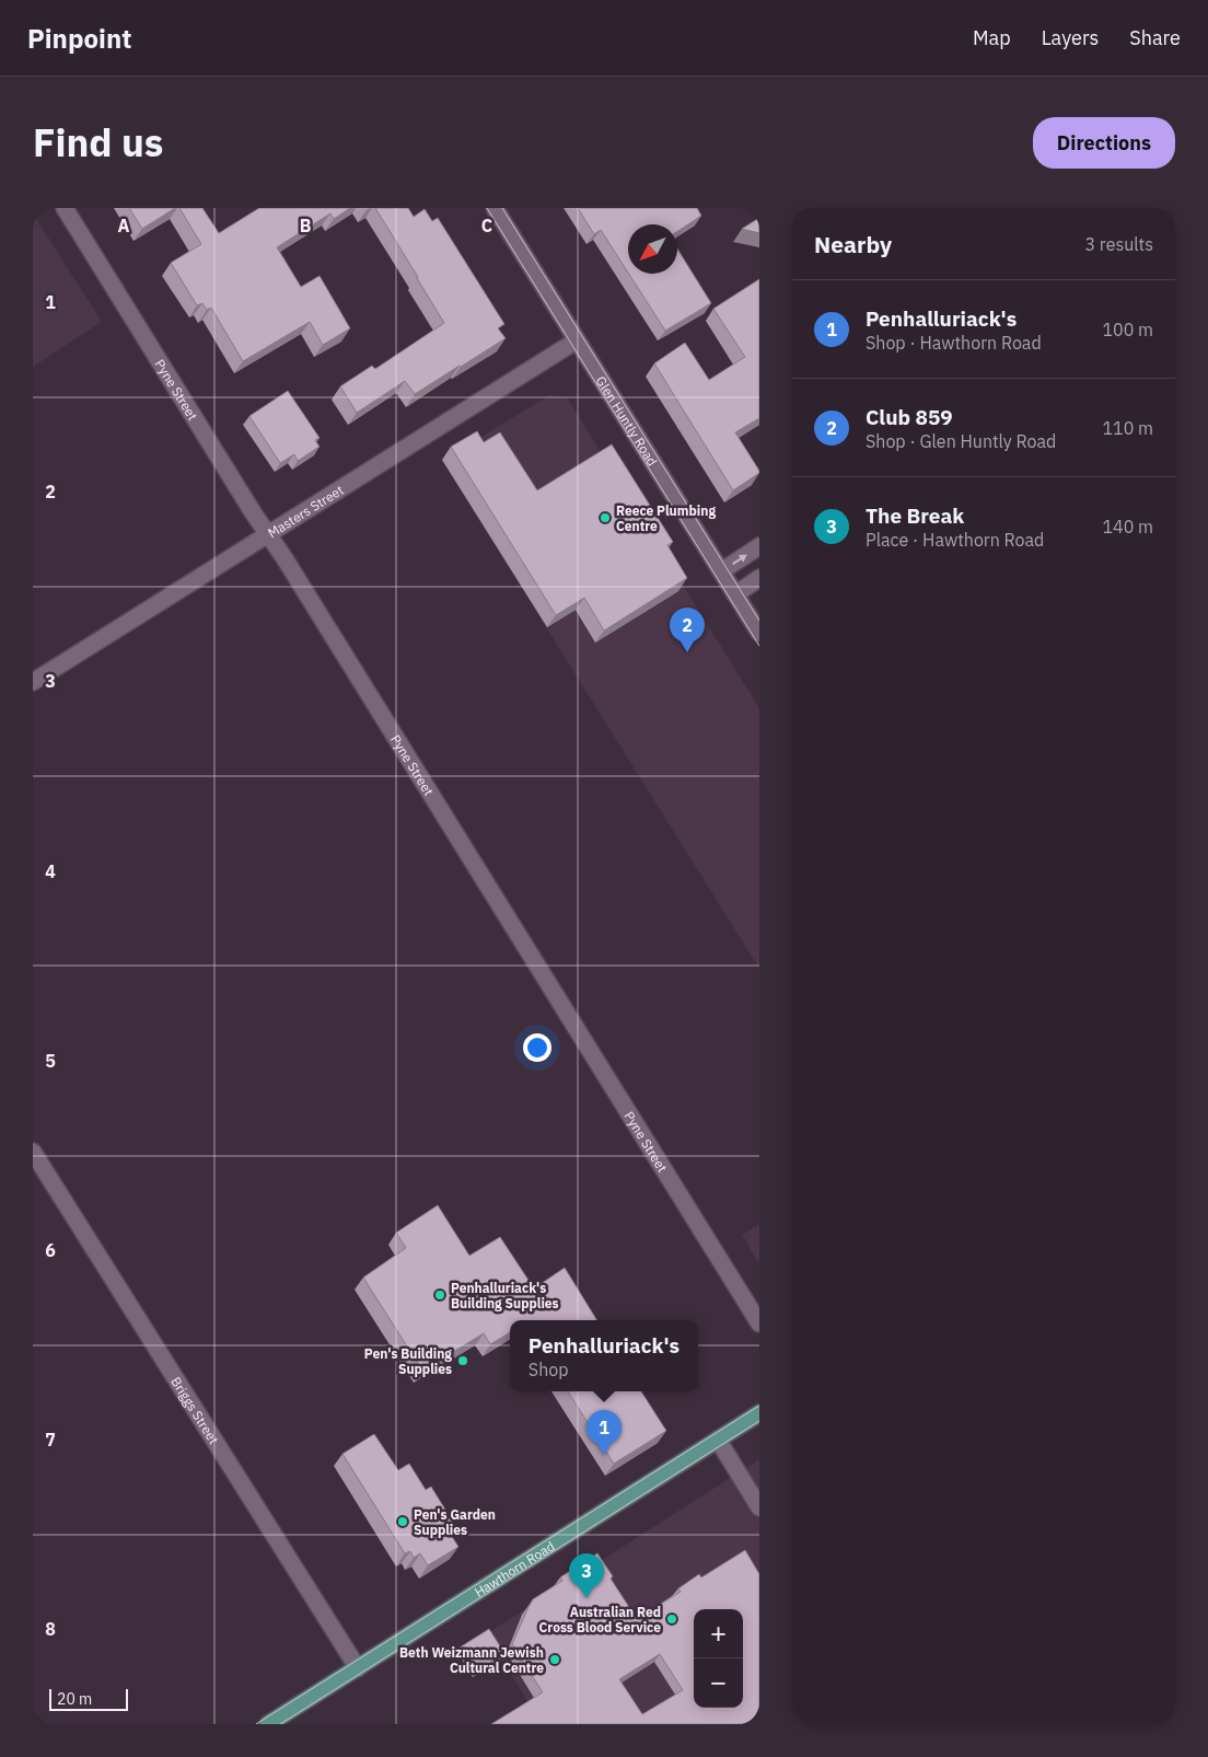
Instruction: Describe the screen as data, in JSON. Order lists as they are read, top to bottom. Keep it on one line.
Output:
{"streets":{"main road":["Hawthorn Road"],"street":["Pyne Street","Glen Huntly Road","Masters Street","Briggs Street"]},"crossings":[["Pyne Street","Masters Street"],["Glen Huntly Road","Masters Street"],["Briggs Street","Hawthorn Road"]],"places":["Reece Plumbing Centre","Penhalluriack's Building Supplies","Pen's Building Supplies","Pen's Garden Supplies","Australian Red Cross Blood Service","Beth Weizmann Jewish Cultural Centre"],"scale_bar":"20 m","north":"bottom left","page":{"header":"Pinpoint","nav":["Map","Layers","Share"],"title":"Find us","buttons":"Directions","heading":["Nearby","3 results"],"list":[{"mark":"1","name":"Penhalluriack's","note":"Shop · Hawthorn Road","value":"100 m"},{"mark":"2","name":"Club 859","note":"Shop · Glen Huntly Road","value":"110 m"},{"mark":"3","name":"The Break","note":"Place · Hawthorn Road","value":"140 m"}],"pins":["2","1","3"],"popup":["Penhalluriack's","Shop"],"map_buttons":["+","−"],"scale":"20 m"},"grid":{"columns":["A","B","C"],"rows":["1","2","3","4","5","6","7","8"]}}
